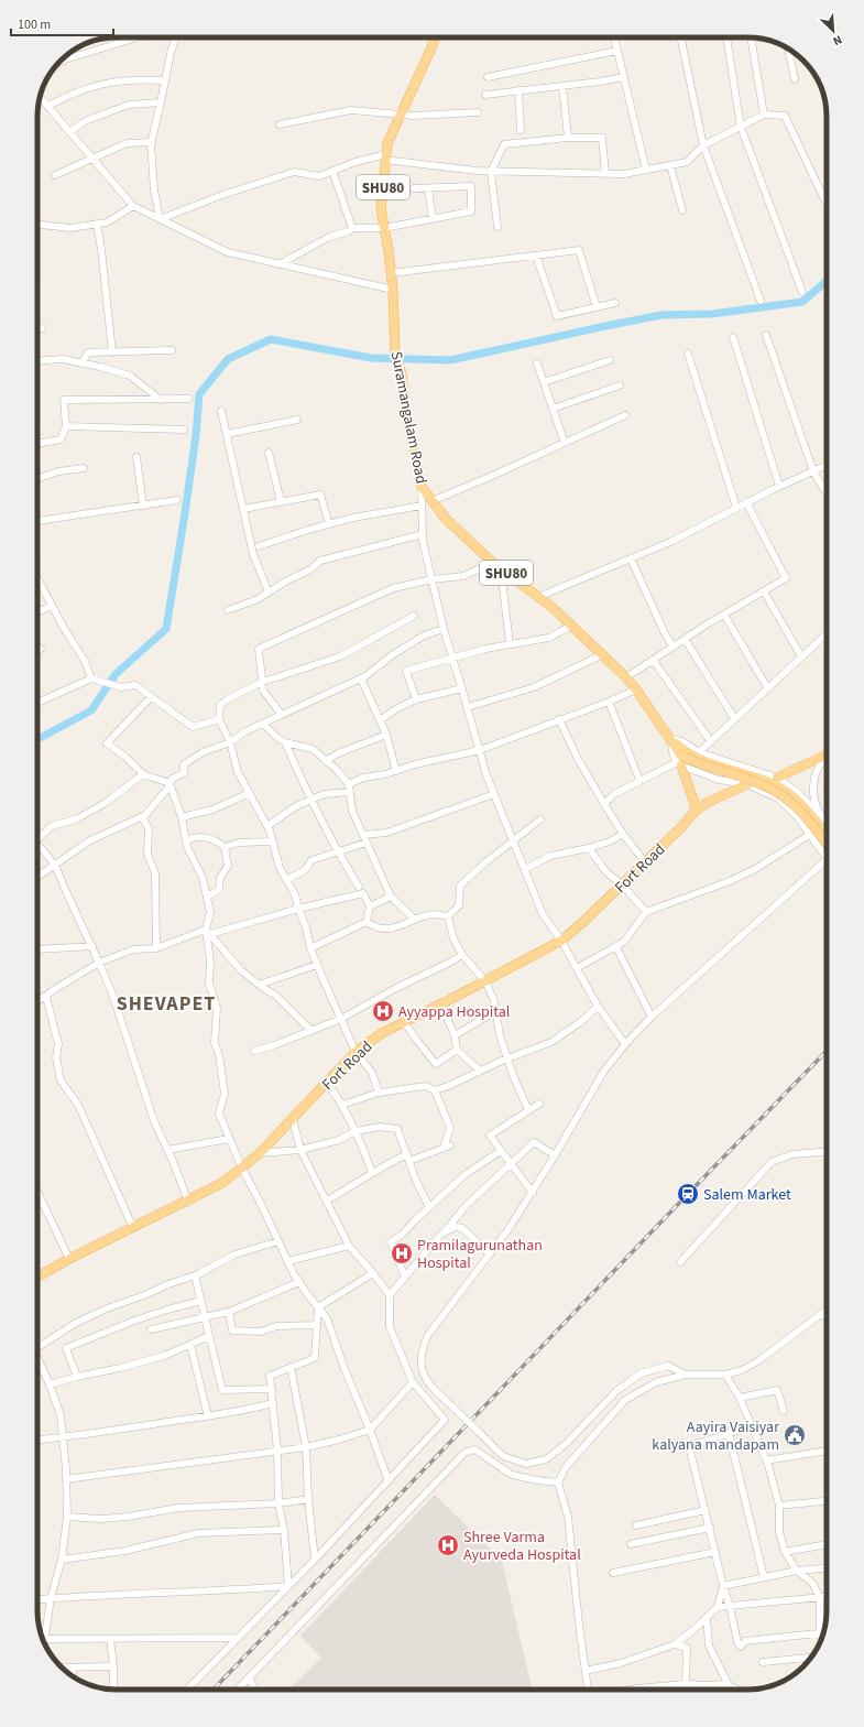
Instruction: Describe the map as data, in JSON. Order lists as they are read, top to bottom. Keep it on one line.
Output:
{"streets":{"main road":["SHU80","Suramangalam Road","Fort Road"]},"crossings":[["SHU80","Suramangalam Road"]],"districts":["SHEVAPET"],"places":{"hospital":["Ayyappa Hospital","Pramilagurunathan Hospital","Shree Varma Ayurveda Hospital"],"station":["Salem Market"],"public building":["Aayira Vaisiyar kalyana mandapam"]},"scale_bar":"100 m","north":"bottom right"}
